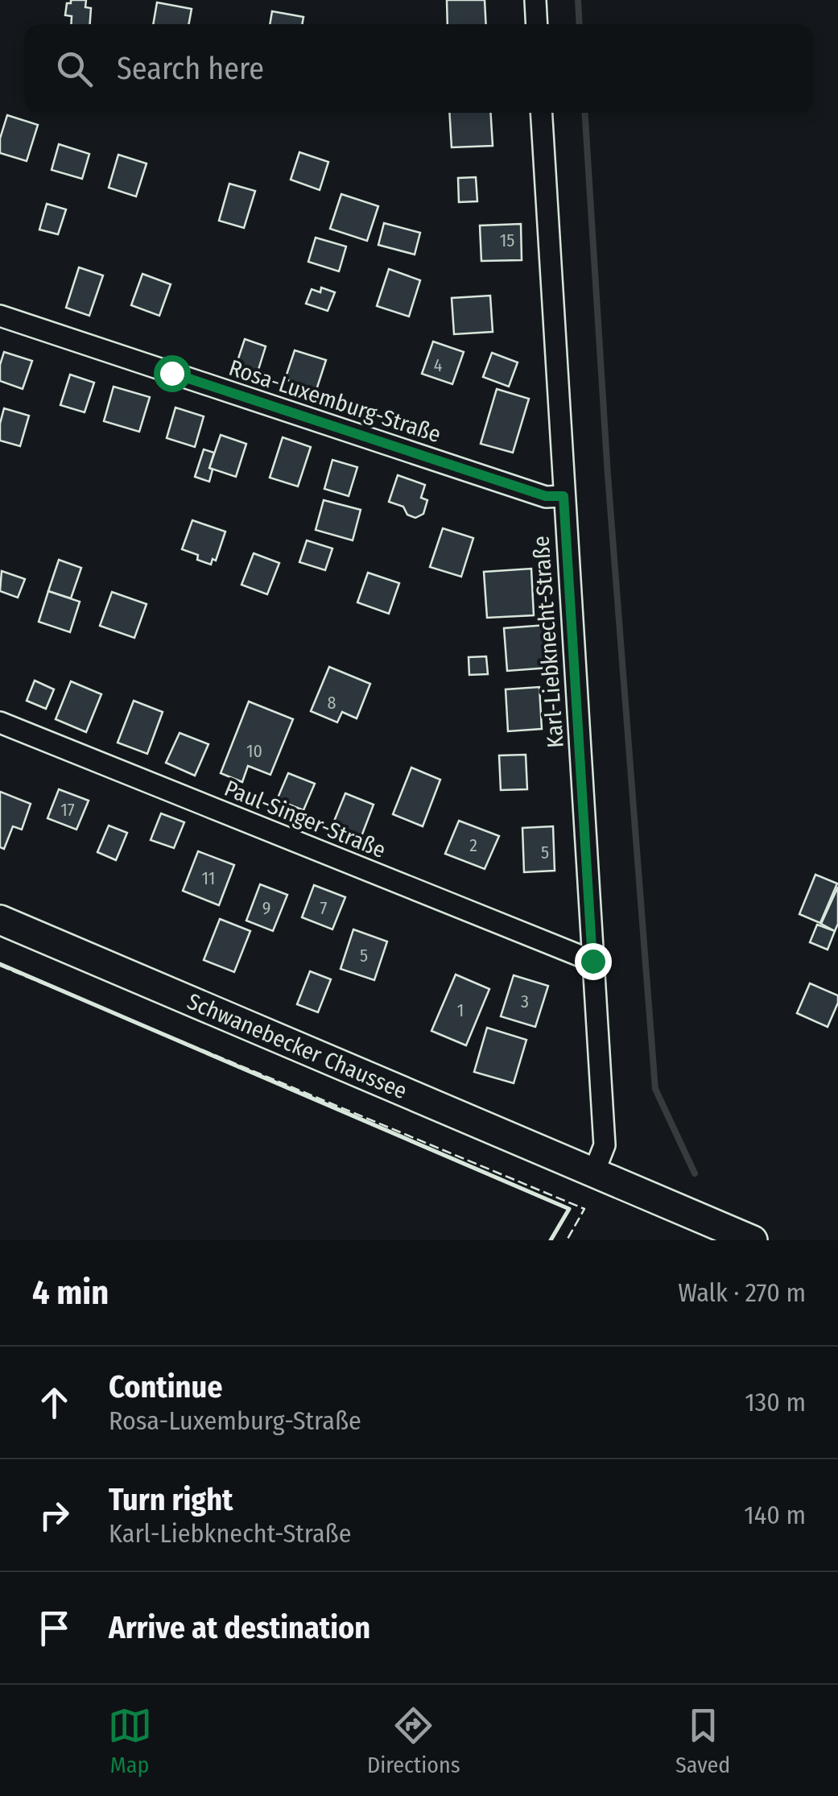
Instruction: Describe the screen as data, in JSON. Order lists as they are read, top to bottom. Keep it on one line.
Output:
{"streets":{"main road":["Schwanebecker Chaussee"],"street":["Rosa-Luxemburg-Straße","Karl-Liebknecht-Straße","Paul-Singer-Straße"]},"crossings":[["Rosa-Luxemburg-Straße","Karl-Liebknecht-Straße"],["Karl-Liebknecht-Straße","Paul-Singer-Straße"],["Karl-Liebknecht-Straße","Schwanebecker Chaussee"]],"house_numbers":["15","4","8","10","17","2","5","11","9","7","5","3","1"],"page":{"search":"Search here","heading":["4 min","Walk · 270 m"],"list":[["Continue","Rosa-Luxemburg-Straße","130 m"],["Turn right","Karl-Liebknecht-Straße","140 m"],"Arrive at destination"],"nav":["Map","Directions","Saved"]}}
